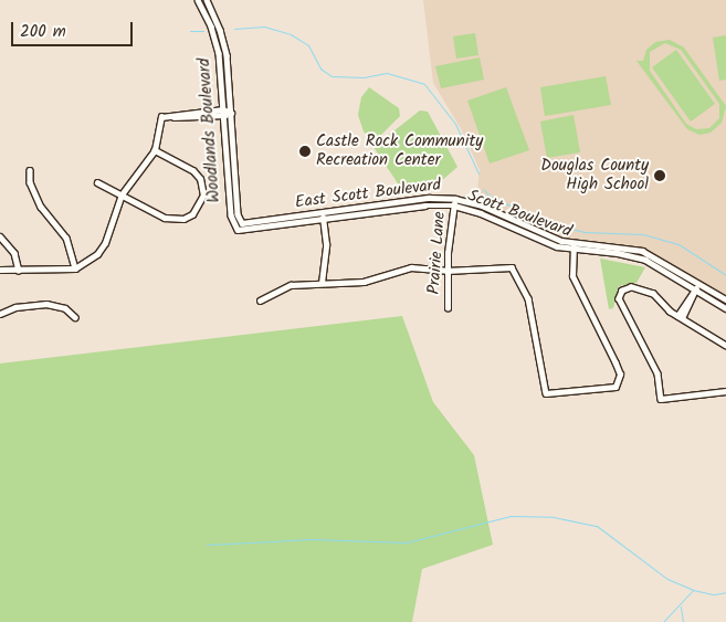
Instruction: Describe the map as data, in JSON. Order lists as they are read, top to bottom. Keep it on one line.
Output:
{"streets":{"street":["Woodlands Boulevard","East Scott Boulevard","Scott Boulevard","Prairie Lane"]},"crossings":[["Woodlands Boulevard","East Scott Boulevard"],["East Scott Boulevard","Scott Boulevard"],["East Scott Boulevard","Prairie Lane"],["Scott Boulevard","Prairie Lane"]],"places":["Castle Rock Community Recreation Center","Douglas County High School"],"scale_bar":"200 m"}
